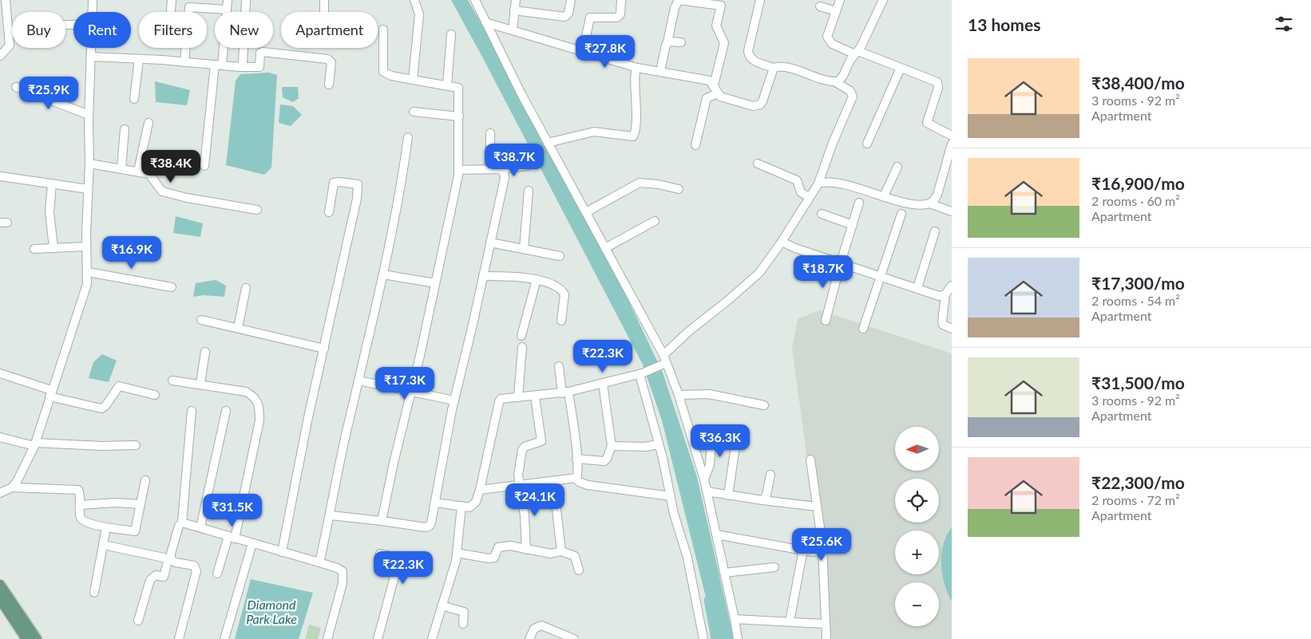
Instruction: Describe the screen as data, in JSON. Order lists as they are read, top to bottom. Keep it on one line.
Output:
{"water":["Diamond Park Lake"],"north":"left","page":{"heading":"13 homes","chip":["Buy","Rent","Filters","New","Apartment"],"price":["₹27.8K","₹25.9K","₹38.7K","₹38.4K","₹16.9K","₹18.7K","₹22.3K","₹17.3K","₹36.3K","₹24.1K","₹31.5K","₹25.6K","₹22.3K"],"list":[{"name":"₹38,400/mo","note":"3 rooms · 92 m² · Apartment"},{"name":"₹16,900/mo","note":"2 rooms · 60 m² · Apartment"},{"name":"₹17,300/mo","note":"2 rooms · 54 m² · Apartment"},{"name":"₹31,500/mo","note":"3 rooms · 92 m² · Apartment"},{"name":"₹22,300/mo","note":"2 rooms · 72 m² · Apartment"}],"map_buttons":["+","−"]}}
